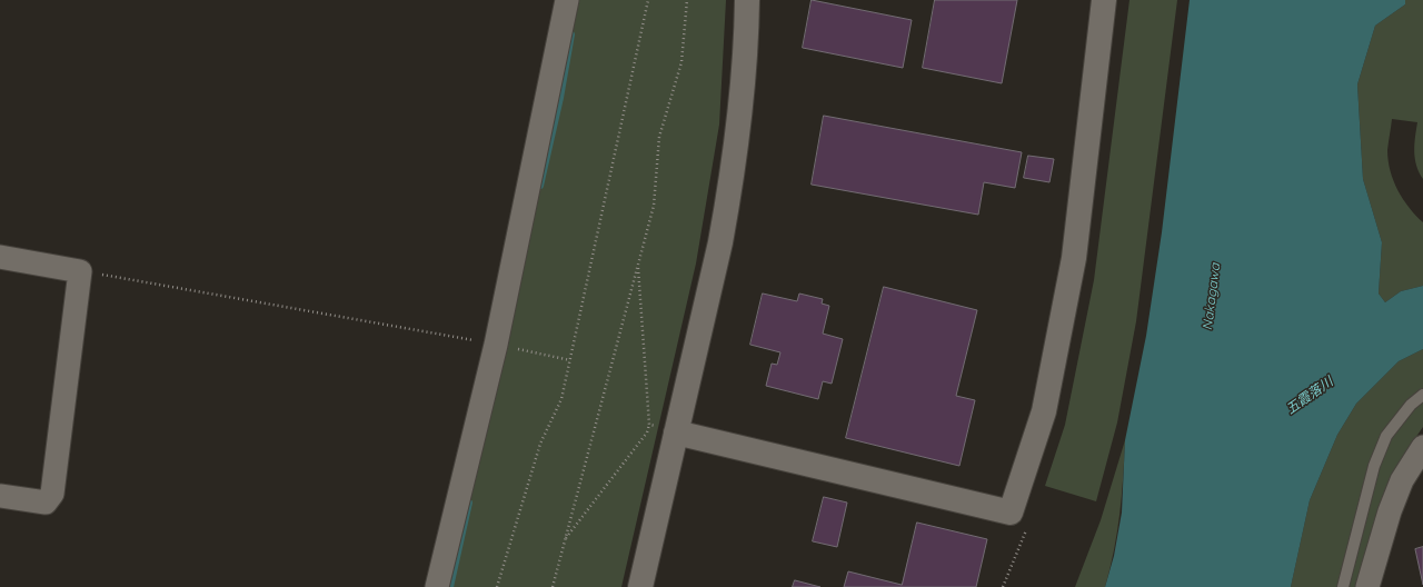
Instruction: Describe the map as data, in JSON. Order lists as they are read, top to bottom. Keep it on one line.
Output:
{"water":["Nakagawa","五霞落川"]}
